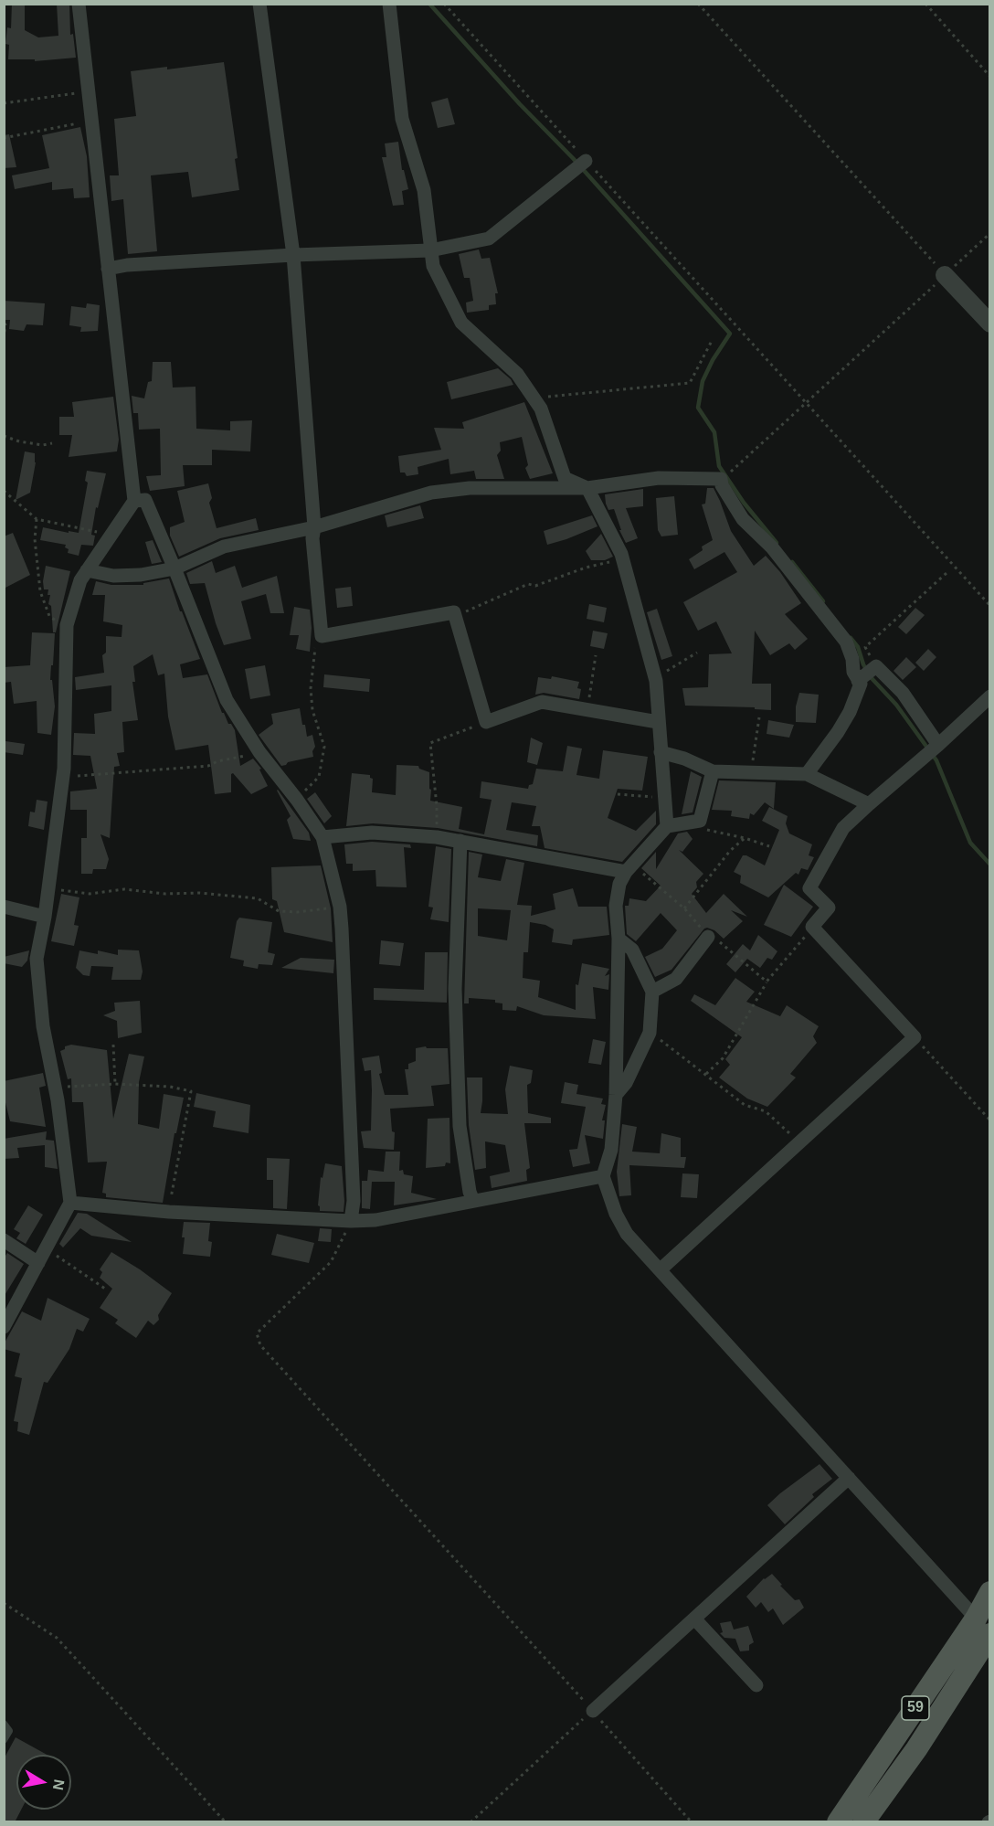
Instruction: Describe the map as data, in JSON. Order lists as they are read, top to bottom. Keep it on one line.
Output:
{"streets":{"main road":["59"]},"north":"right"}
